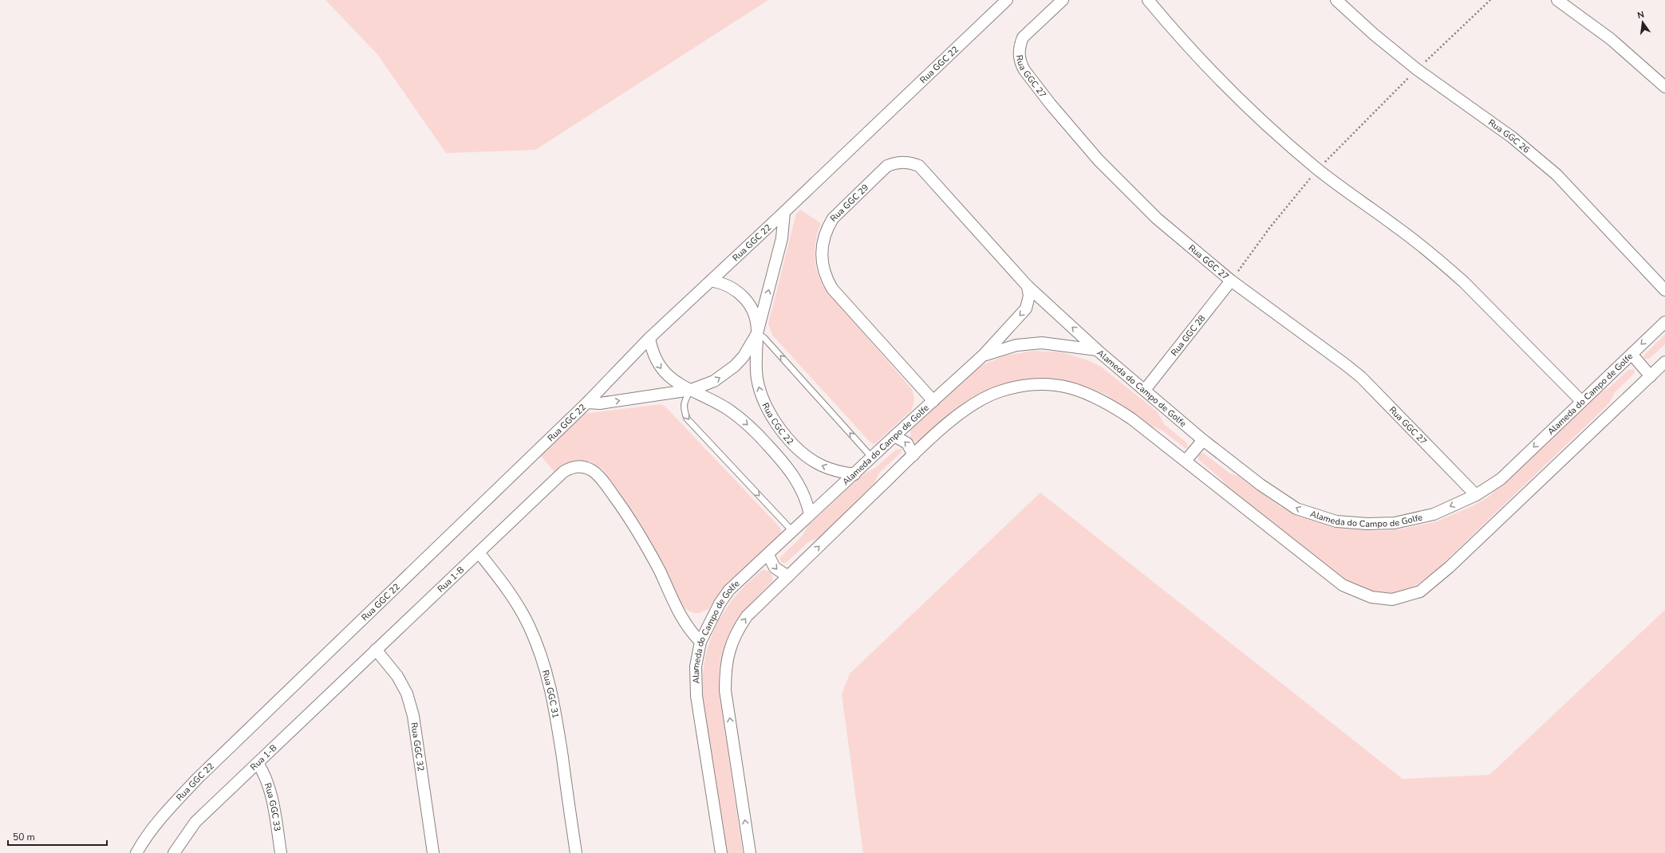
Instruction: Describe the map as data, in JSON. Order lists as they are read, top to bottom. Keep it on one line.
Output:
{"streets":{"street":["Rua GGC 22","Rua GGC 27","Rua GGC 26","Rua GGC 29","Rua GGC 28","Alameda do Campo de Golfe","Rua CGC 22","Rua 1-B","Rua GGC 31","Rua GGC 32","Rua GGC 33"]},"crossings":[["Rua GGC 22","Rua CGC 22"],["Rua GGC 27","Rua GGC 28"],["Rua GGC 27","Alameda do Campo de Golfe"],["Rua GGC 29","Alameda do Campo de Golfe"],["Rua GGC 28","Alameda do Campo de Golfe"],["Alameda do Campo de Golfe","Rua CGC 22"],["Alameda do Campo de Golfe","Rua 1-B"],["Rua 1-B","Rua GGC 31"],["Rua 1-B","Rua GGC 32"],["Rua 1-B","Rua GGC 33"]],"scale_bar":"50 m","north":"top"}
